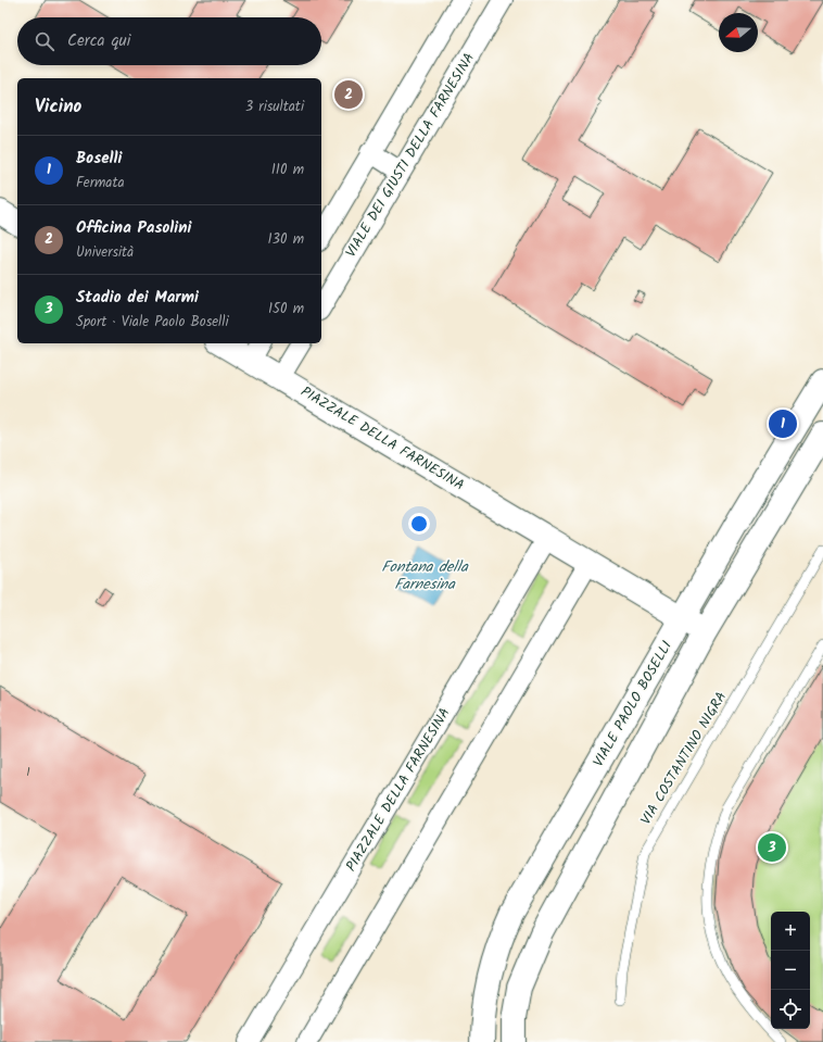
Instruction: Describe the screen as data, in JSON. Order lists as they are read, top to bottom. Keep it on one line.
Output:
{"streets":{"street":["VIALE DEI GIUSTI DELLA FARNESINA","PIAZZALE DELLA FARNESINA","VIALE PAOLO BOSELLI"],"lane":["VIA COSTANTINO NIGRA"]},"crossings":[["PIAZZALE DELLA FARNESINA","VIALE PAOLO BOSELLI"]],"water":["Fontana della Farnesina"],"house_numbers":["1"],"north":"left","page":{"search":"Cerca qui","pins":["2","1","3"],"heading":["Vicino","3 risultati"],"list":[{"mark":"1","name":"Boselli","note":"Fermata","value":"110 m"},{"mark":"2","name":"Officina Pasolini","note":"Università","value":"130 m"},{"mark":"3","name":"Stadio dei Marmi","note":"Sport · Viale Paolo Boselli","value":"150 m"}],"map_buttons":["+","−"]}}
